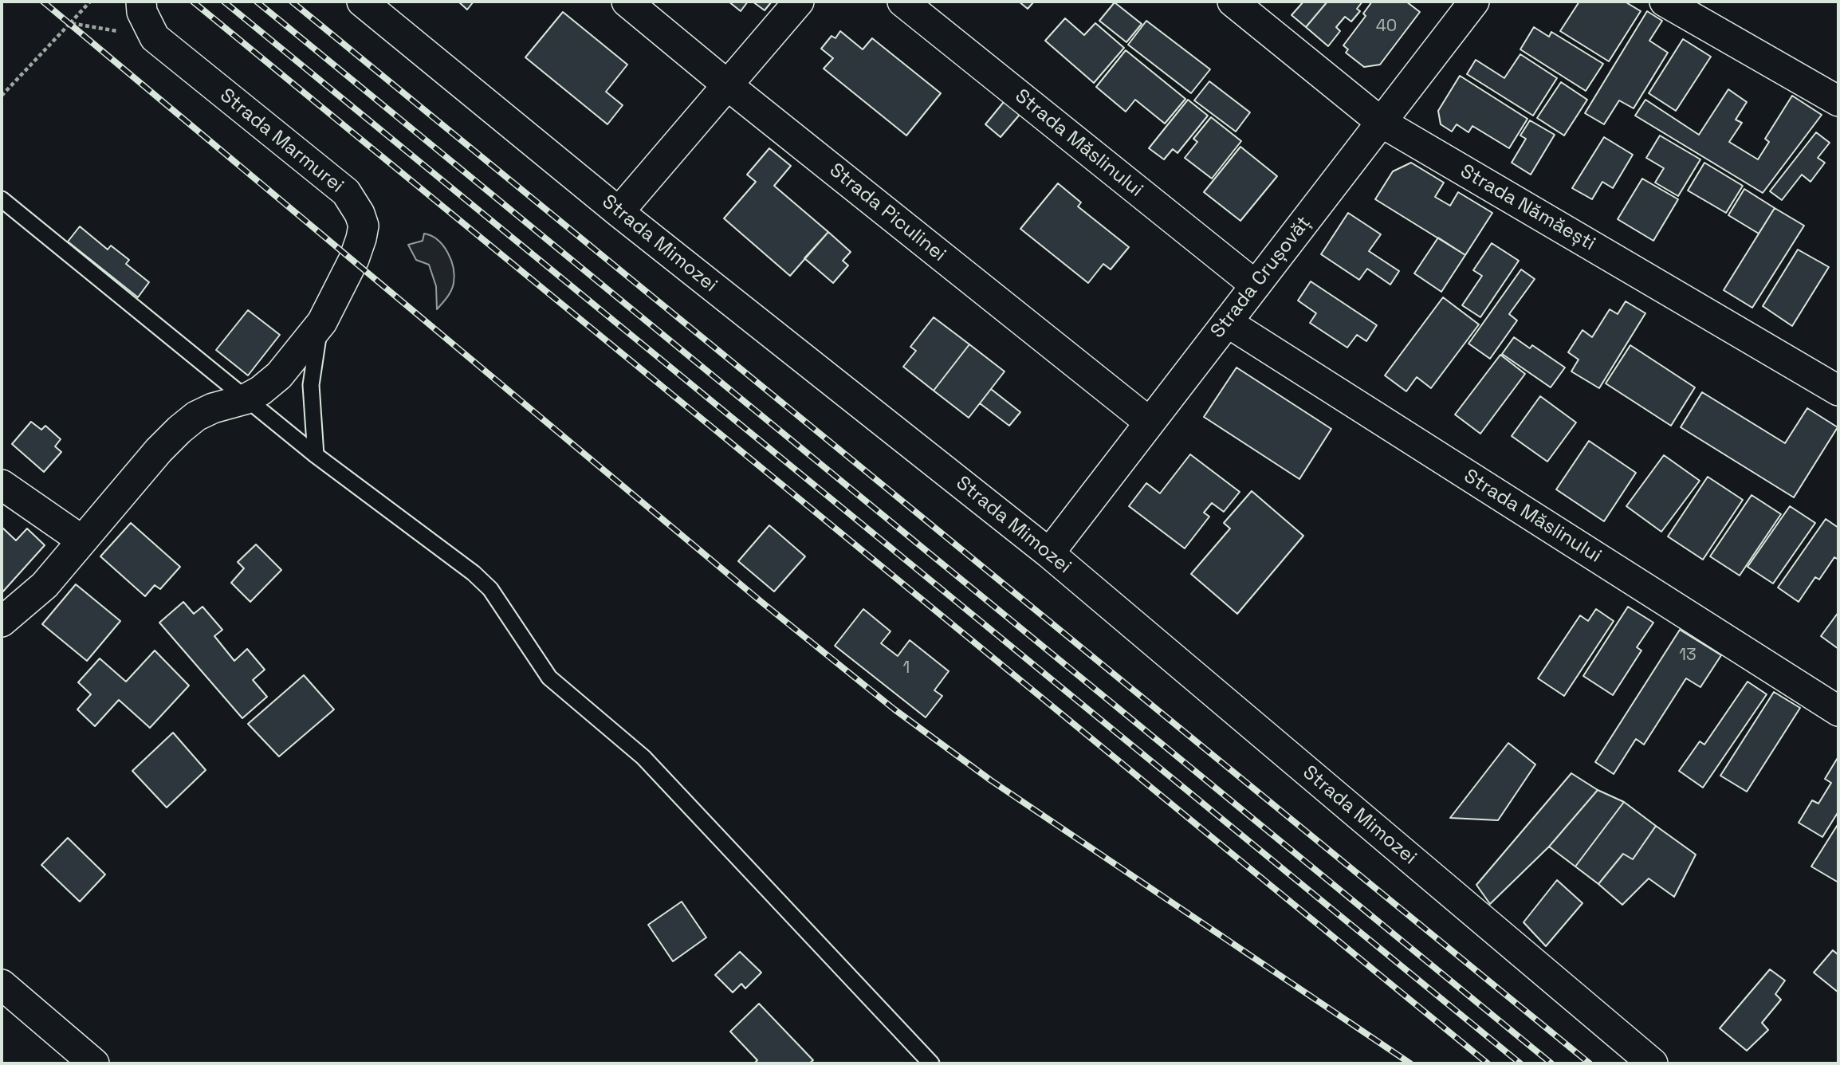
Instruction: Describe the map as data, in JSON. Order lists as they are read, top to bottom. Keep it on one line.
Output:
{"streets":{"street":["Strada Marmurei","Strada Măslinului","Strada Nămăești","Strada Piculinei","Strada Mimozei","Strada Crușovăț"]},"crossings":[["Strada Măslinului","Strada Crușovăț"],["Strada Nămăești","Strada Crușovăț"],["Strada Piculinei","Strada Crușovăț"],["Strada Mimozei","Strada Crușovăț"]],"house_numbers":["40","13","1"]}
